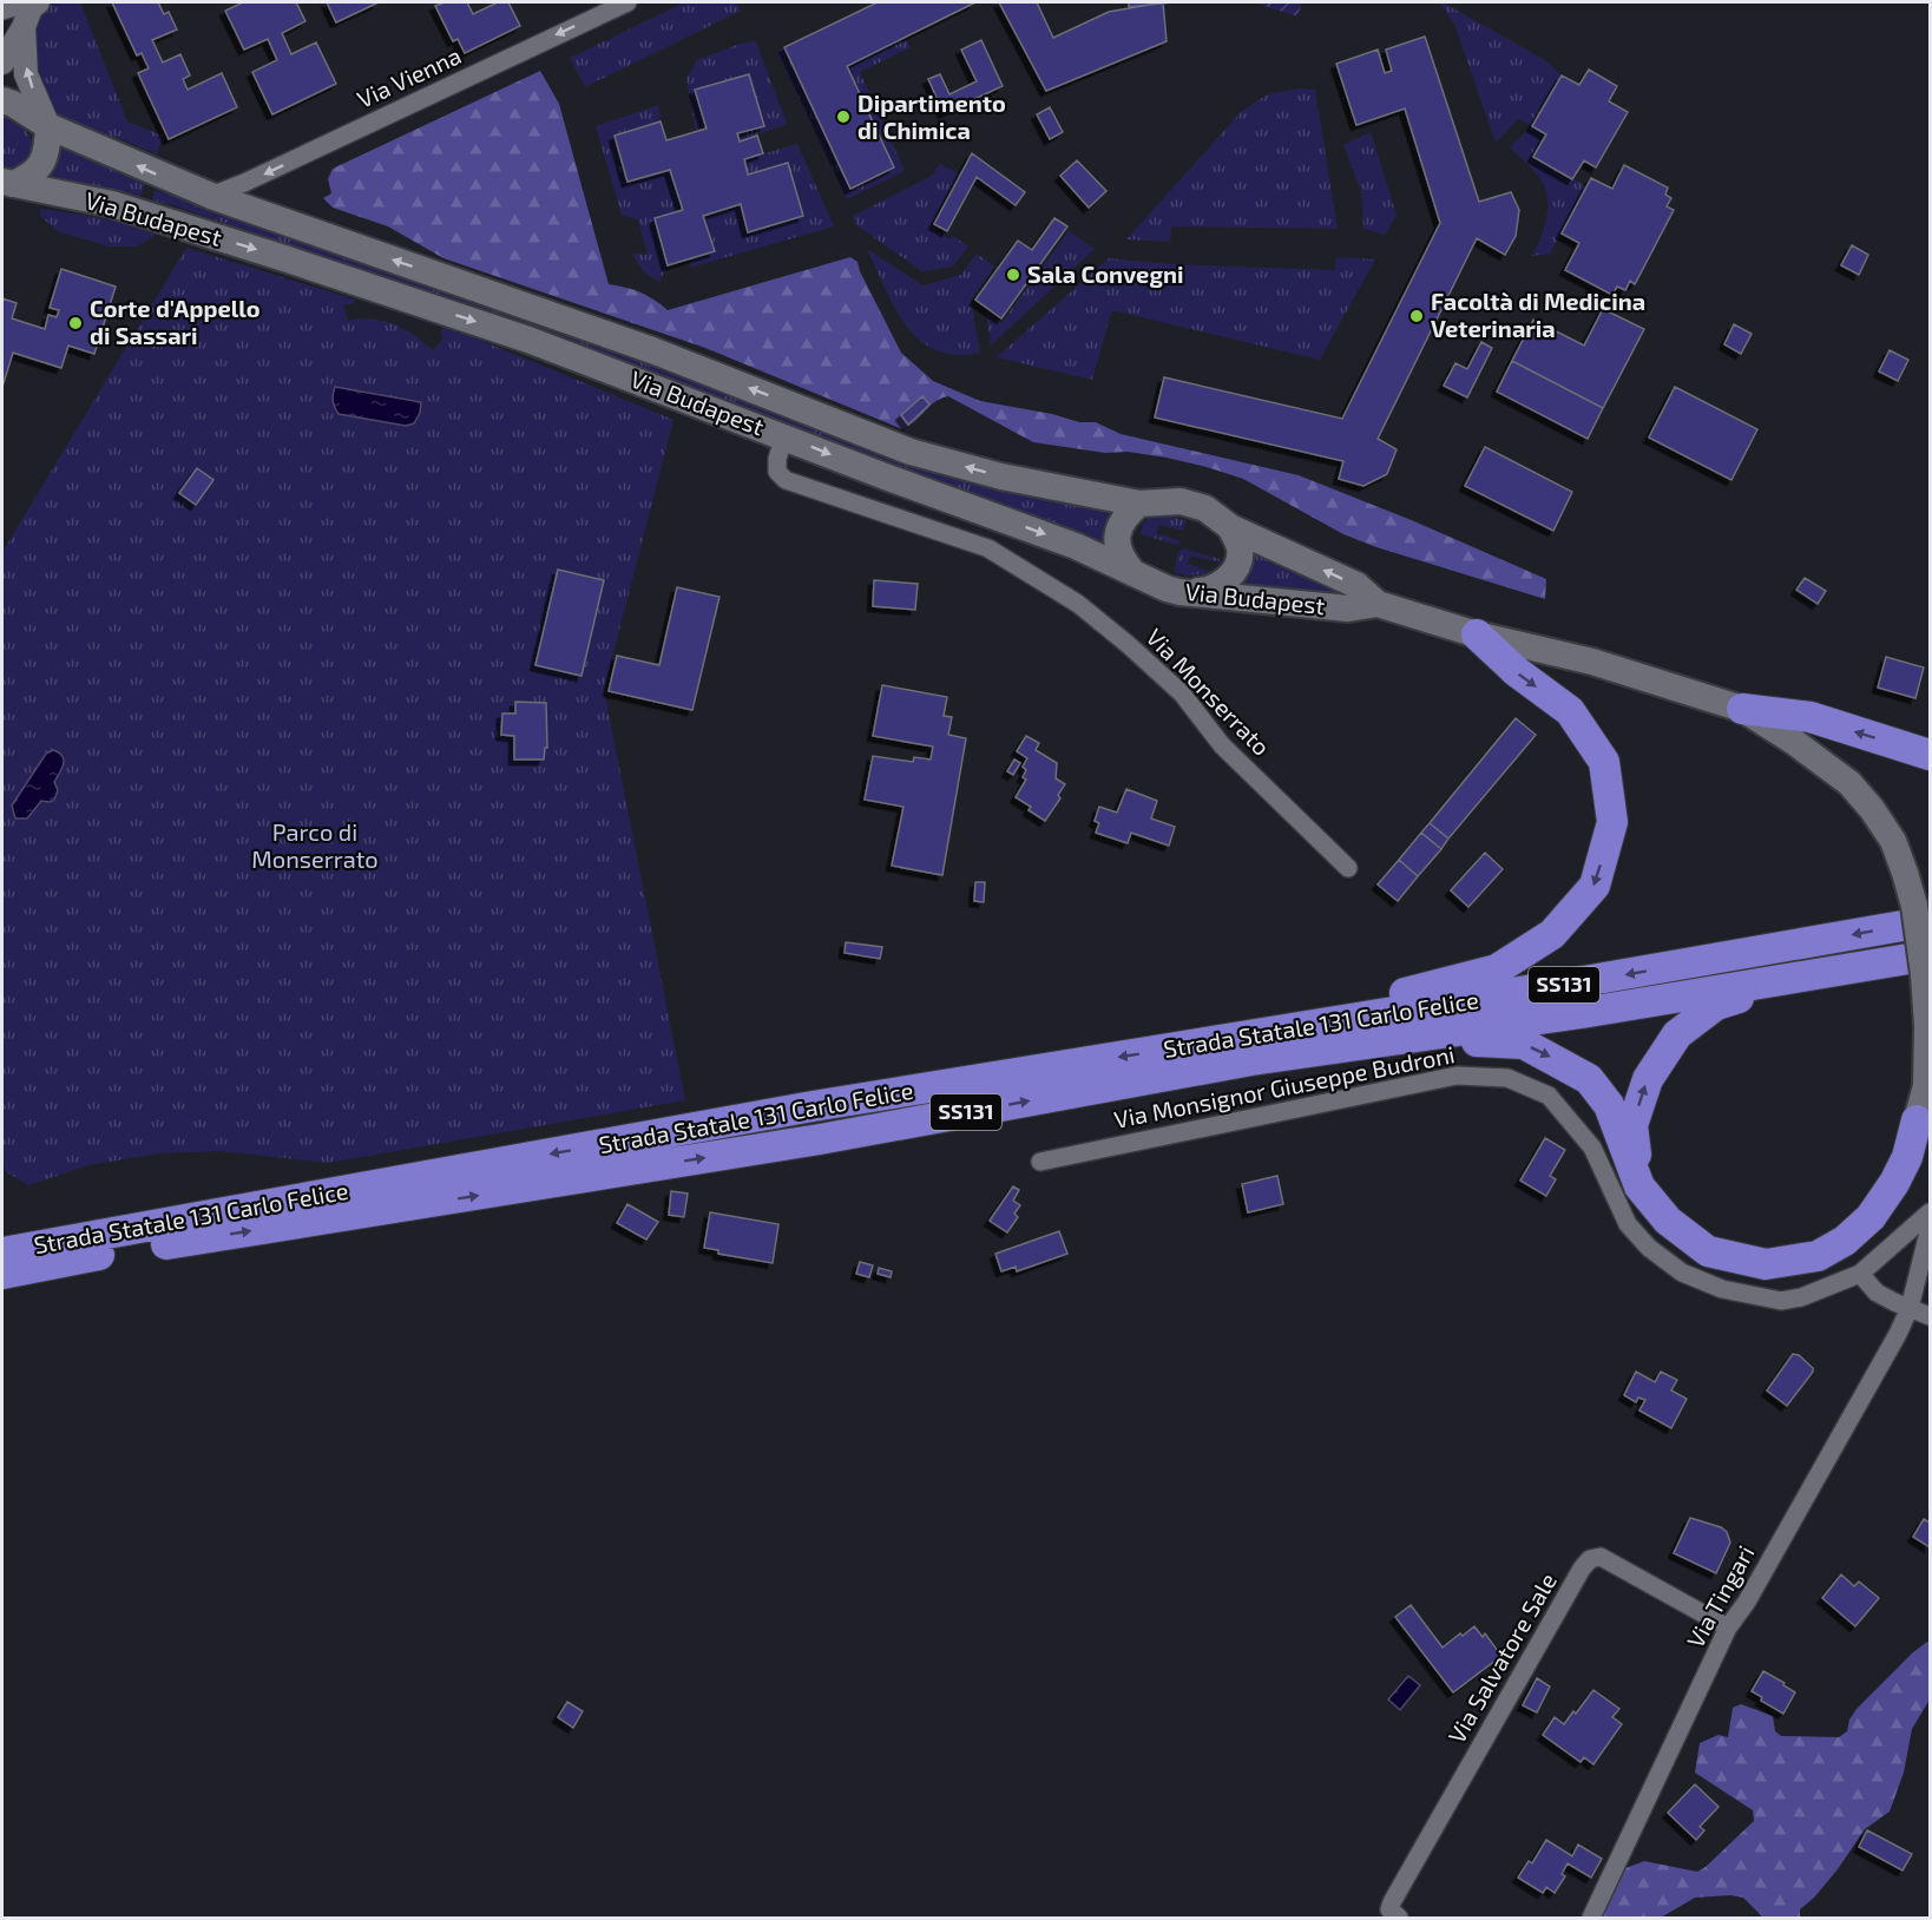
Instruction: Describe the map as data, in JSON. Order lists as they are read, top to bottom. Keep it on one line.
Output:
{"streets":{"highway":["SS131","Strada Statale 131 Carlo Felice"],"main road":["Via Budapest"],"street":["Via Vienna","Via Monserrato","Via Monsignor Giuseppe Budroni","Via Tingari","Via Salvatore Sale"]},"crossings":[["Via Vienna","Via Budapest"],["Via Budapest","Via Monserrato"],["Via Budapest","Strada Statale 131 Carlo Felice"],["Via Tingari","Via Salvatore Sale"]],"one_way":["Via Vienna"],"parks":["Parco di Monserrato"],"places":["Dipartimento di Chimica","Sala Convegni","Facoltà di Medicina Veterinaria","Corte d'Appello di Sassari"]}
